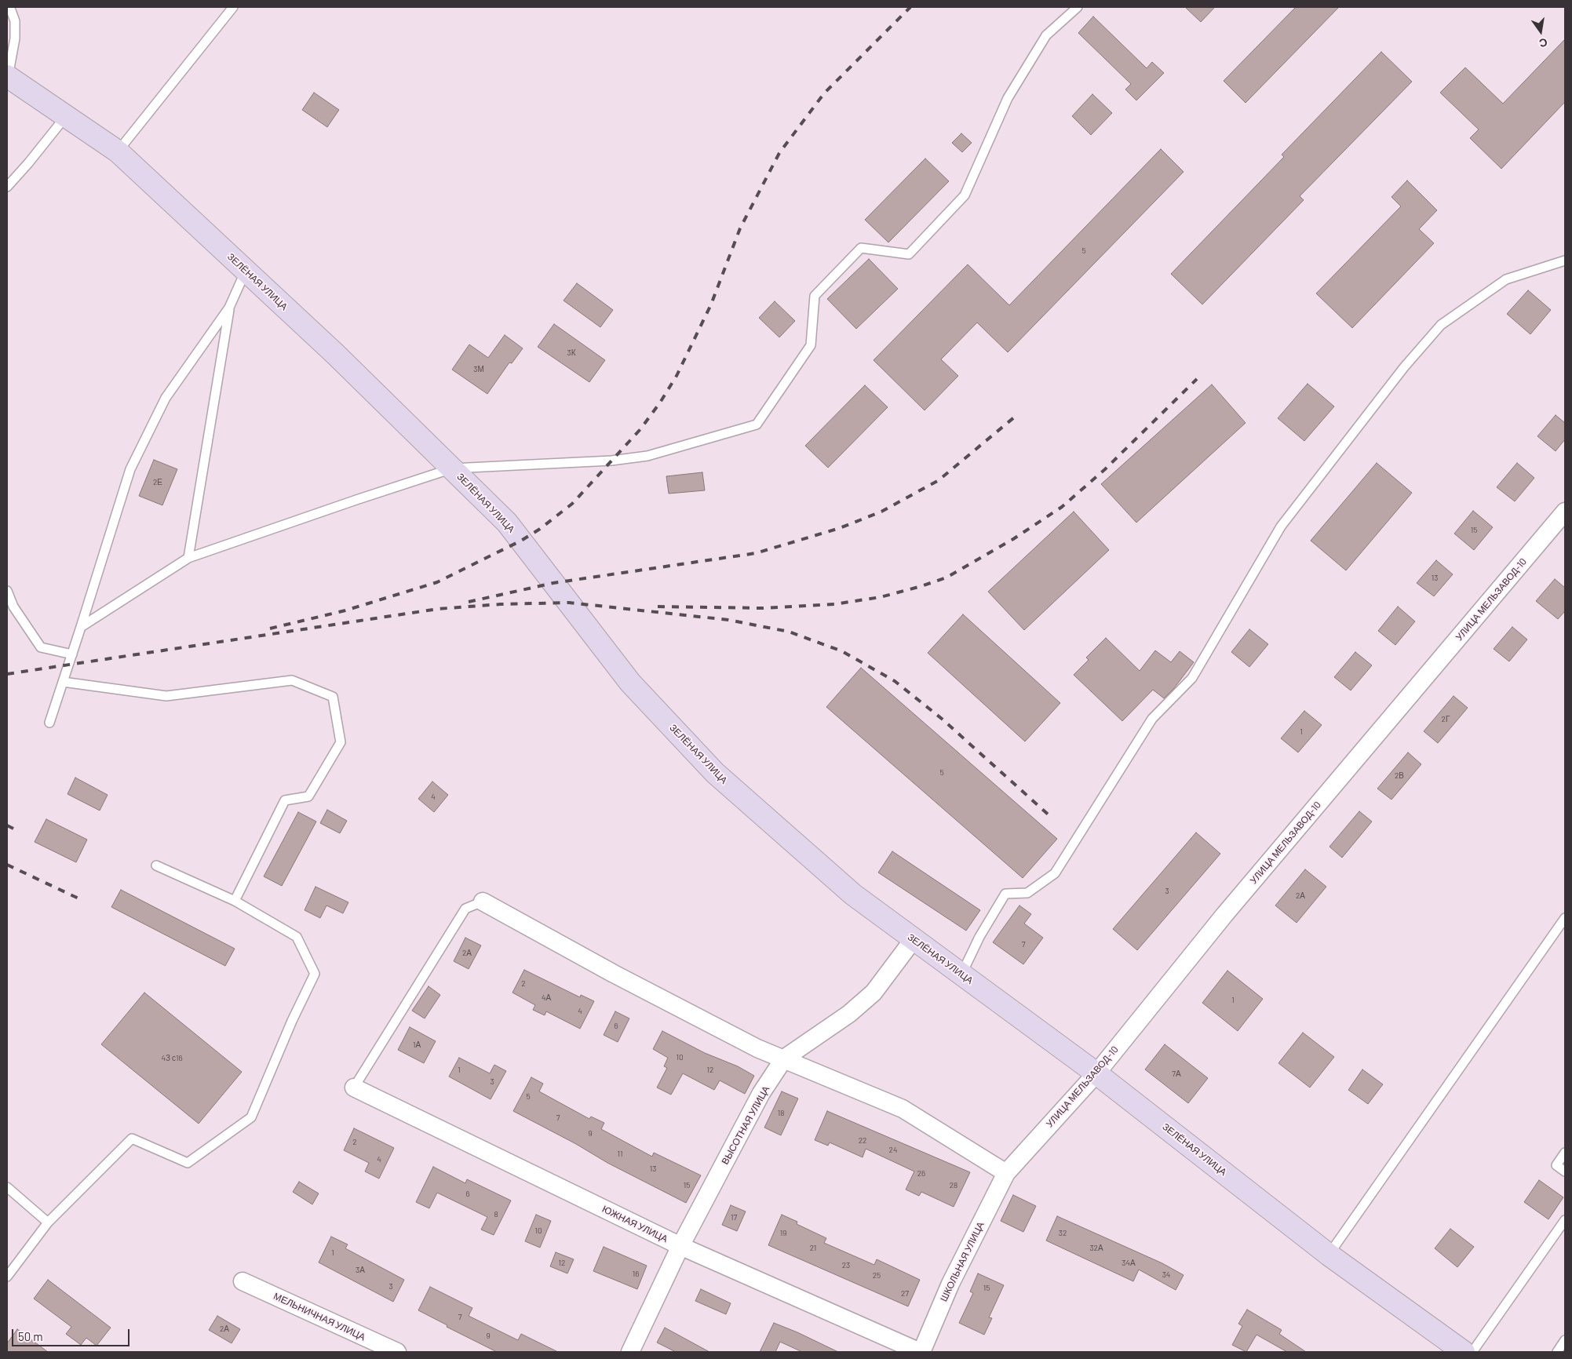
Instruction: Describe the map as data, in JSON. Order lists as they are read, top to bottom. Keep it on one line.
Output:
{"streets":{"street":["ЗЕЛЁНАЯ УЛИЦА","УЛИЦА МЕЛЬЗАВОД-10","ВЫСОТНАЯ УЛИЦА","ЮЖНАЯ УЛИЦА","ШКОЛЬНАЯ УЛИЦА","МЕЛЬНИЧНАЯ УЛИЦА"]},"crossings":[["ЗЕЛЁНАЯ УЛИЦА","УЛИЦА МЕЛЬЗАВОД-10"],["ЗЕЛЁНАЯ УЛИЦА","ВЫСОТНАЯ УЛИЦА"],["УЛИЦА МЕЛЬЗАВОД-10","ШКОЛЬНАЯ УЛИЦА"],["ВЫСОТНАЯ УЛИЦА","ЮЖНАЯ УЛИЦА"],["ЮЖНАЯ УЛИЦА","ШКОЛЬНАЯ УЛИЦА"]],"house_numbers":["5","3К","3М","2Е","15","13","2Г","1","5","2В","4","3","2А","7","2А","2","4А","1","4","6","1А","10","4З с16","1","12","7А","3","5","18","7","9","22","2","24","11","4","13","26","15","28","6","8","17","10","19","32","21","32А","1","12","34А","23","3А","16","34","25","3","15","27","7","2А","9"],"scale_bar":"50 m","north":"bottom"}
